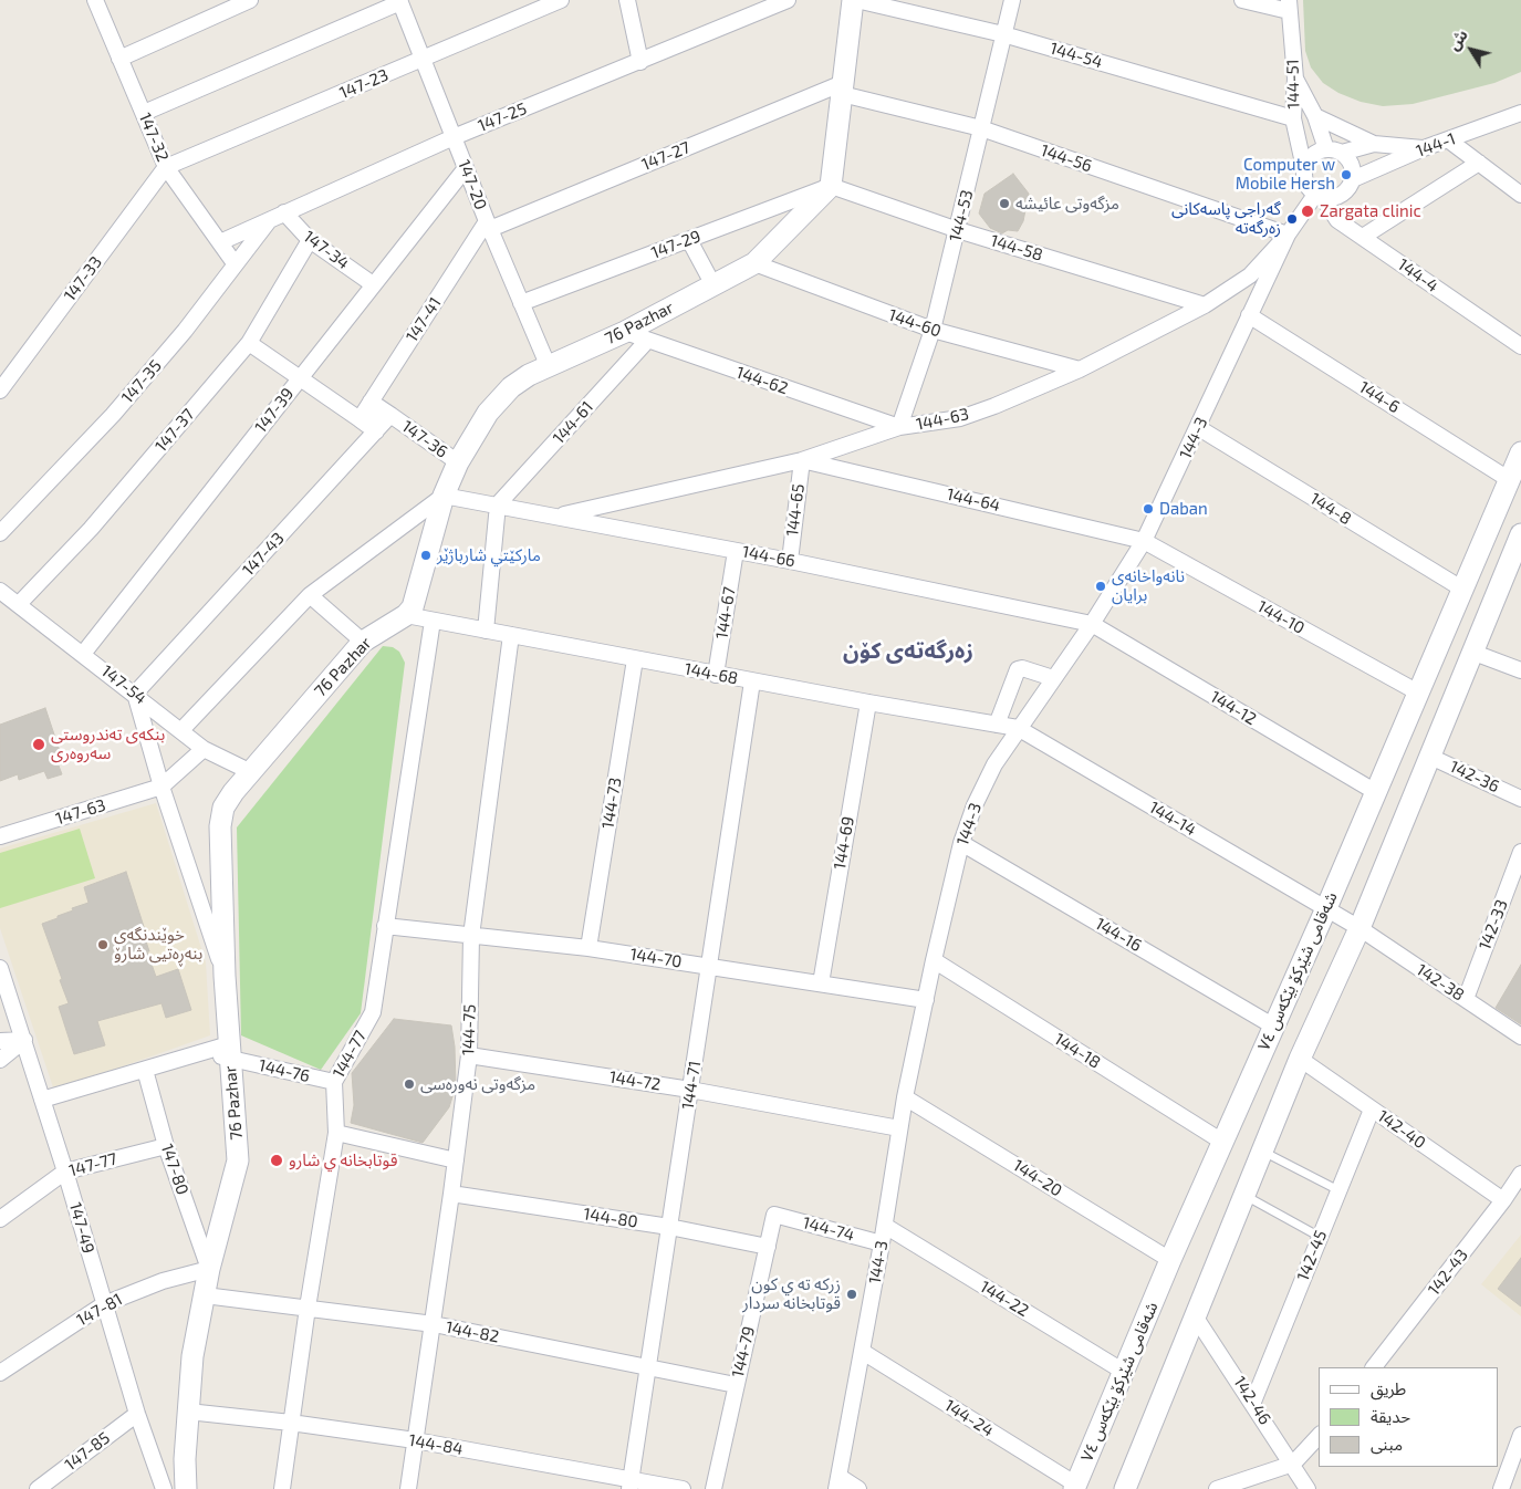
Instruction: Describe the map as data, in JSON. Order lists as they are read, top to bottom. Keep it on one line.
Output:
{"streets":{"street":["144-54","147-23","144-51","147-25","147-32","144-1","147-27","144-56","147-20","144-53","147-29","144-58","147-34","144-4","147-33","147-41","76 Pazhar","144-60","144-62","147-35","144-6","147-39","144-63","144-61","147-37","144-3","147-36","144-64","144-8","144-65","147-43","144-66","144-67","144-10","144-68","147-54","144-12","142-36","144-73","147-63","144-14","144-69","142-33","144-16","144-70","شەقامی شێرکۆ بێکەس ٧٤","142-38","144-75","144-18","144-77","144-76","144-72","144-71","142-40","147-77","147-80","144-20","144-80","147-49","144-74","142-45","142-43","144-22","147-81","144-82","144-79","142-46","144-24","144-84","147-85"]},"crossings":[["144-54","144-51"],["144-54","144-53"],["147-23","147-32"],["147-23","147-20"],["147-23","147-33"],["144-51","144-1"],["144-51","144-4"],["144-51","144-3"],["147-25","147-32"],["147-25","147-20"],["147-25","147-34"],["147-25","147-35"],["147-32","147-33"],["147-32","147-35"],["144-1","144-4"],["144-1","144-3"],["147-27","144-56"],["147-27","147-20"],["147-27","147-41"],["144-56","144-53"],["144-56","144-63"],["144-56","144-3"],["147-20","147-29"],["147-20","147-41"],["147-20","76 Pazhar"],["147-20","147-39"],["144-53","144-58"],["144-53","144-60"],["144-53","144-62"],["144-53","144-63"],["147-29","144-58"],["147-29","76 Pazhar"],["144-58","76 Pazhar"],["144-58","144-63"],["147-34","147-35"],["147-34","147-39"],["147-34","147-37"],["144-4","144-3"],["76 Pazhar","144-60"],["76 Pazhar","144-62"],["76 Pazhar","147-36"],["76 Pazhar","144-66"],["76 Pazhar","144-68"],["76 Pazhar","147-54"],["76 Pazhar","144-76"],["76 Pazhar","147-80"],["76 Pazhar","147-81"],["76 Pazhar","144-82"],["76 Pazhar","144-84"],["144-60","144-63"],["144-62","144-63"],["144-62","144-61"],["144-6","144-3"],["144-6","شەقامی شێرکۆ بێکەس ٧٤"],["147-39","147-54"],["144-63","144-3"],["144-63","144-64"],["144-63","144-65"],["144-63","144-66"],["144-61","144-66"],["147-37","147-54"],["144-3","144-64"],["144-3","144-8"],["144-3","144-66"],["144-3","144-10"],["144-3","144-68"],["144-3","144-12"],["144-3","144-14"],["144-3","144-16"],["144-3","144-70"],["144-3","144-18"],["144-3","144-72"],["144-3","144-20"],["144-3","144-74"],["144-3","144-22"],["144-3","144-24"],["147-36","147-43"],["144-64","144-65"],["144-64","144-10"],["144-8","شەقامی شێرکۆ بێکەس ٧٤"],["144-65","144-66"],["147-43","147-54"],["144-66","144-67"],["144-66","144-12"],["144-67","144-68"],["144-10","شەقامی شێرکۆ بێکەس ٧٤"],["144-68","144-73"],["144-68","144-14"],["144-68","144-69"],["144-68","144-75"],["144-68","144-77"],["144-68","144-71"],["144-12","شەقامی شێرکۆ بێکەس ٧٤"],["144-73","144-70"],["144-14","شەقامی شێرکۆ بێکەس ٧٤"],["144-14","142-38"],["144-69","144-70"],["142-33","142-38"],["144-16","شەقامی شێرکۆ بێکەس ٧٤"],["144-70","144-75"],["144-70","144-77"],["144-70","144-71"],["شەقامی شێرکۆ بێکەس ٧٤","144-18"],["شەقامی شێرکۆ بێکەس ٧٤","144-20"],["شەقامی شێرکۆ بێکەس ٧٤","144-22"],["شەقامی شێرکۆ بێکەس ٧٤","144-24"],["144-75","144-72"],["144-75","144-80"],["144-75","144-82"],["144-75","144-84"],["144-77","144-76"],["144-77","144-82"],["144-77","144-84"],["144-72","144-71"],["144-71","144-80"],["144-71","144-82"],["144-71","144-84"],["142-40","142-45"],["142-40","142-43"],["147-77","147-80"],["147-77","147-49"],["147-80","147-81"],["144-80","144-79"],["147-49","147-81"],["147-49","147-85"],["144-74","144-79"],["142-45","142-46"],["144-82","144-79"]],"districts":["زەرگەتەی کۆن"],"places":["Computer w Mobile Hersh","مزگەوتی عائیشە","Zargata clinic","گەراجی پاسەکانی زەرگەتە","Daban","مارکێتي شارباژێر","نانەواخانەی برایان","بنکەی تەندروستی سەروەری","خوێندنگەی بنەڕەتیی شارۆ","مزگەوتی نەورەسی","قوتابخانه ي شارو","زركه ته ي كون قوتابخانه سردار"],"legend":["طريق","حديقة","مبنى"],"north":"top left"}
